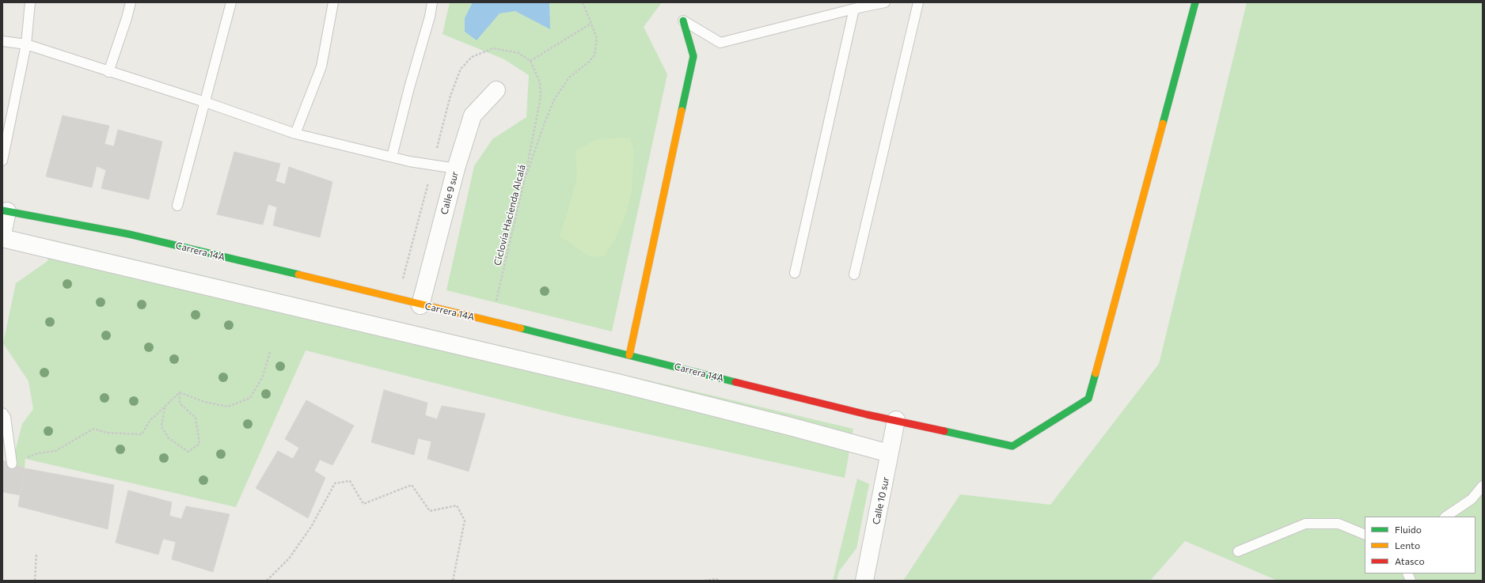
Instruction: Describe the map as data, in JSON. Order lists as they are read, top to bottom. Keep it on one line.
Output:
{"streets":{"street":["Calle 9 sur","Carrera 14A","Calle 10 sur"],"path":["Ciclovía Hacienda Alcalá"]},"crossings":[["Calle 9 sur","Carrera 14A"],["Ciclovía Hacienda Alcalá","Carrera 14A"],["Carrera 14A","Calle 10 sur"]],"legend":["Fluido","Lento","Atasco"]}
